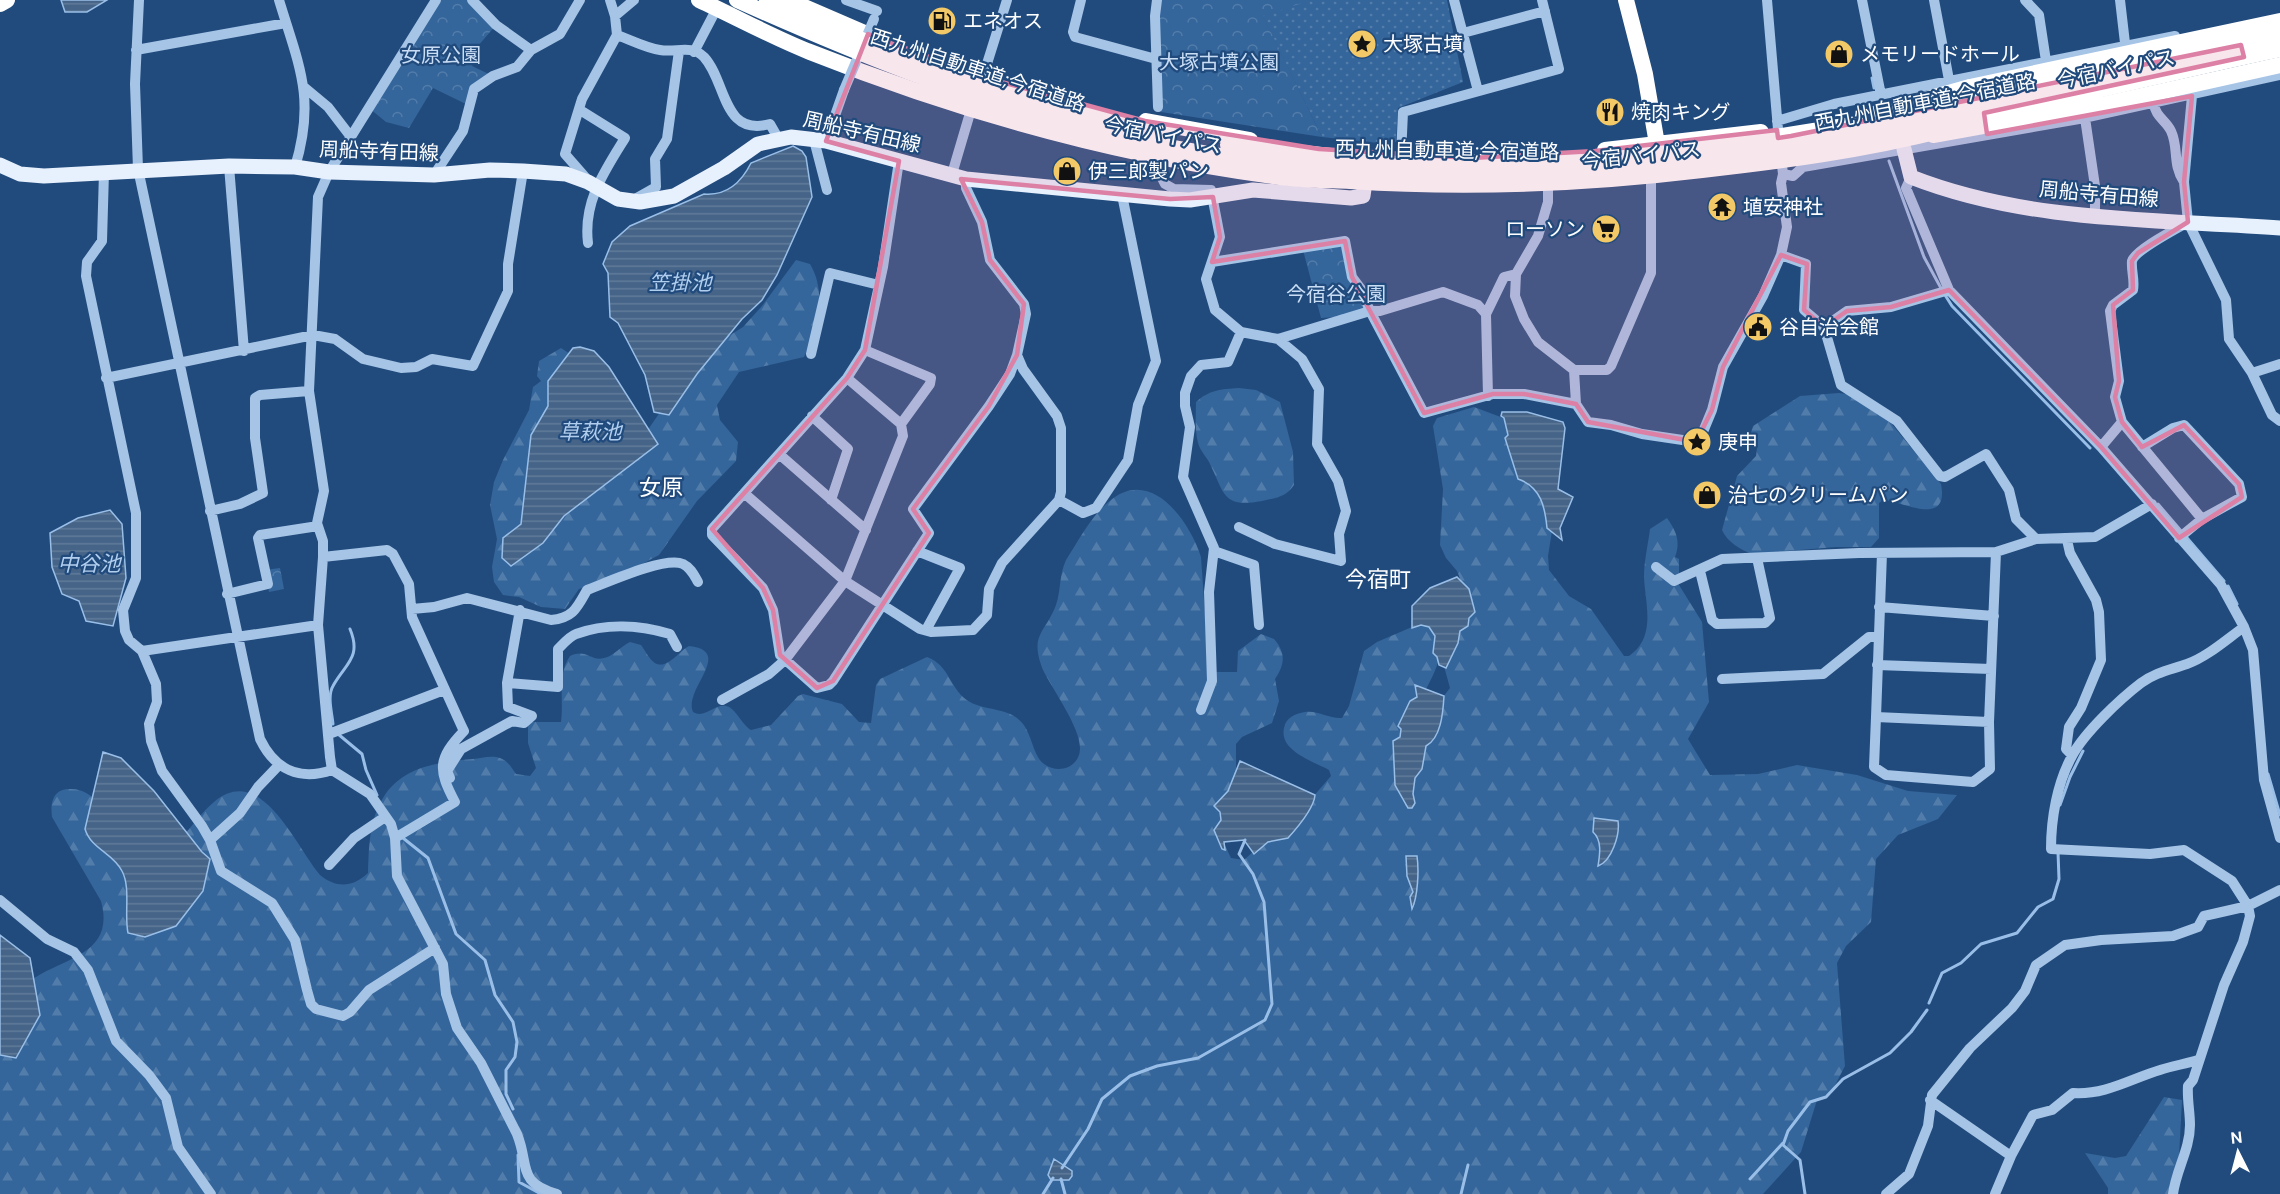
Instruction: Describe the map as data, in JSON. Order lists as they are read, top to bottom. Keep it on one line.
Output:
{"streets":{"highway":["今宿バイパス","西九州自動車道;今宿道路"],"main road":["周船寺有田線"]},"crossings":[["今宿バイパス","周船寺有田線"]],"districts":["女原","今宿町"],"water":["笠掛池","草萩池","中谷池"],"parks":["女原公園","大塚古墳公園","今宿谷公園"],"places":{"fuel station":["エネオス"],"place":["大塚古墳","庚申"],"shop":["メモリードホール","伊三郎製パン","治七のクリームパン"],"restaurant":["焼肉キング"],"temple":["埴安神社"],"supermarket":["ローソン"],"public building":["谷自治会館"]},"north":"top"}
